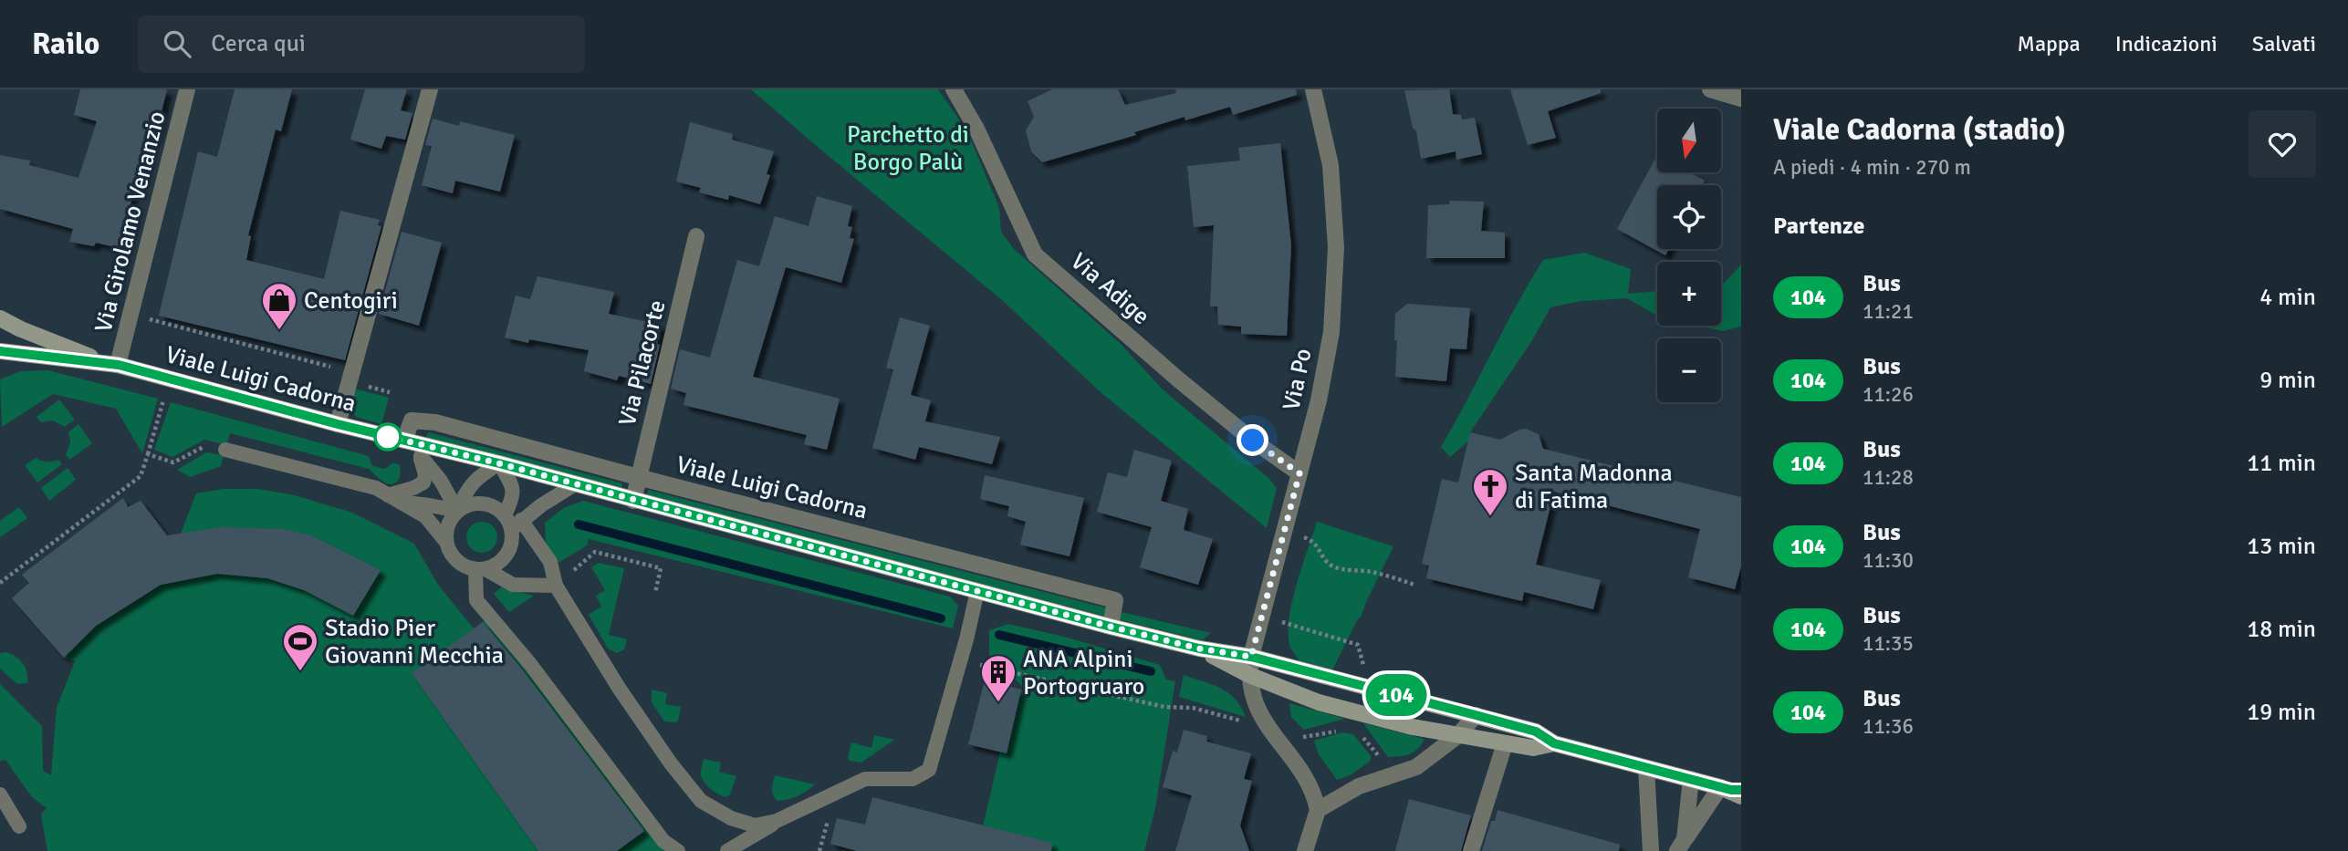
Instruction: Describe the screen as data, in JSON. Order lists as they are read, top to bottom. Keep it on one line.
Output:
{"streets":{"main road":["Viale Luigi Cadorna"],"street":["Via Girolamo Venanzio","Via Adige","Via Pilacorte","Via Po"]},"crossings":[["Via Girolamo Venanzio","Viale Luigi Cadorna"],["Via Adige","Via Po"],["Via Pilacorte","Viale Luigi Cadorna"],["Viale Luigi Cadorna","Via Po"]],"parks":["Parchetto di Borgo Palù"],"places":{"shop":["Centogiri"],"church":["Santa Madonna di Fatima"],"sports":["Stadio Pier Giovanni Mecchia"],"building":["ANA Alpini Portogruaro"]},"lines":["bus line 104"],"north":"bottom","page":{"header":"Railo","search":"Cerca qui","nav":["Mappa","Indicazioni","Salvati"],"on_map":"104","heading":[["Viale Cadorna (stadio)","A piedi · 4 min · 270 m"],"Partenze"],"map_buttons":["+","−"],"list":[{"mark":"104","name":"Bus","note":"11:21","value":"4 min"},{"mark":"104","name":"Bus","note":"11:26","value":"9 min"},{"mark":"104","name":"Bus","note":"11:28","value":"11 min"},{"mark":"104","name":"Bus","note":"11:30","value":"13 min"},{"mark":"104","name":"Bus","note":"11:35","value":"18 min"},{"mark":"104","name":"Bus","note":"11:36","value":"19 min"}]}}
